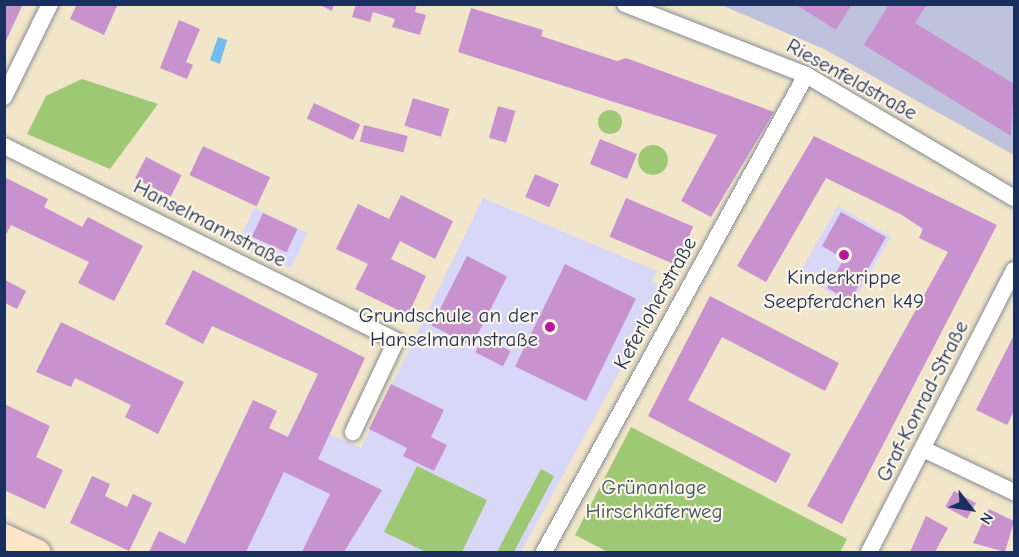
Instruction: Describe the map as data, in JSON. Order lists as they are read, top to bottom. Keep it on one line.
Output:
{"streets":{"street":["Riesenfeldstraße","Hanselmannstraße","Keferloherstraße","Graf-Konrad-Straße"]},"crossings":[["Riesenfeldstraße","Keferloherstraße"]],"parks":["Grünanlage Hirschkäferweg"],"places":["Kinderkrippe Seepferdchen k49","Grundschule an der Hanselmannstraße"],"north":"bottom right"}
